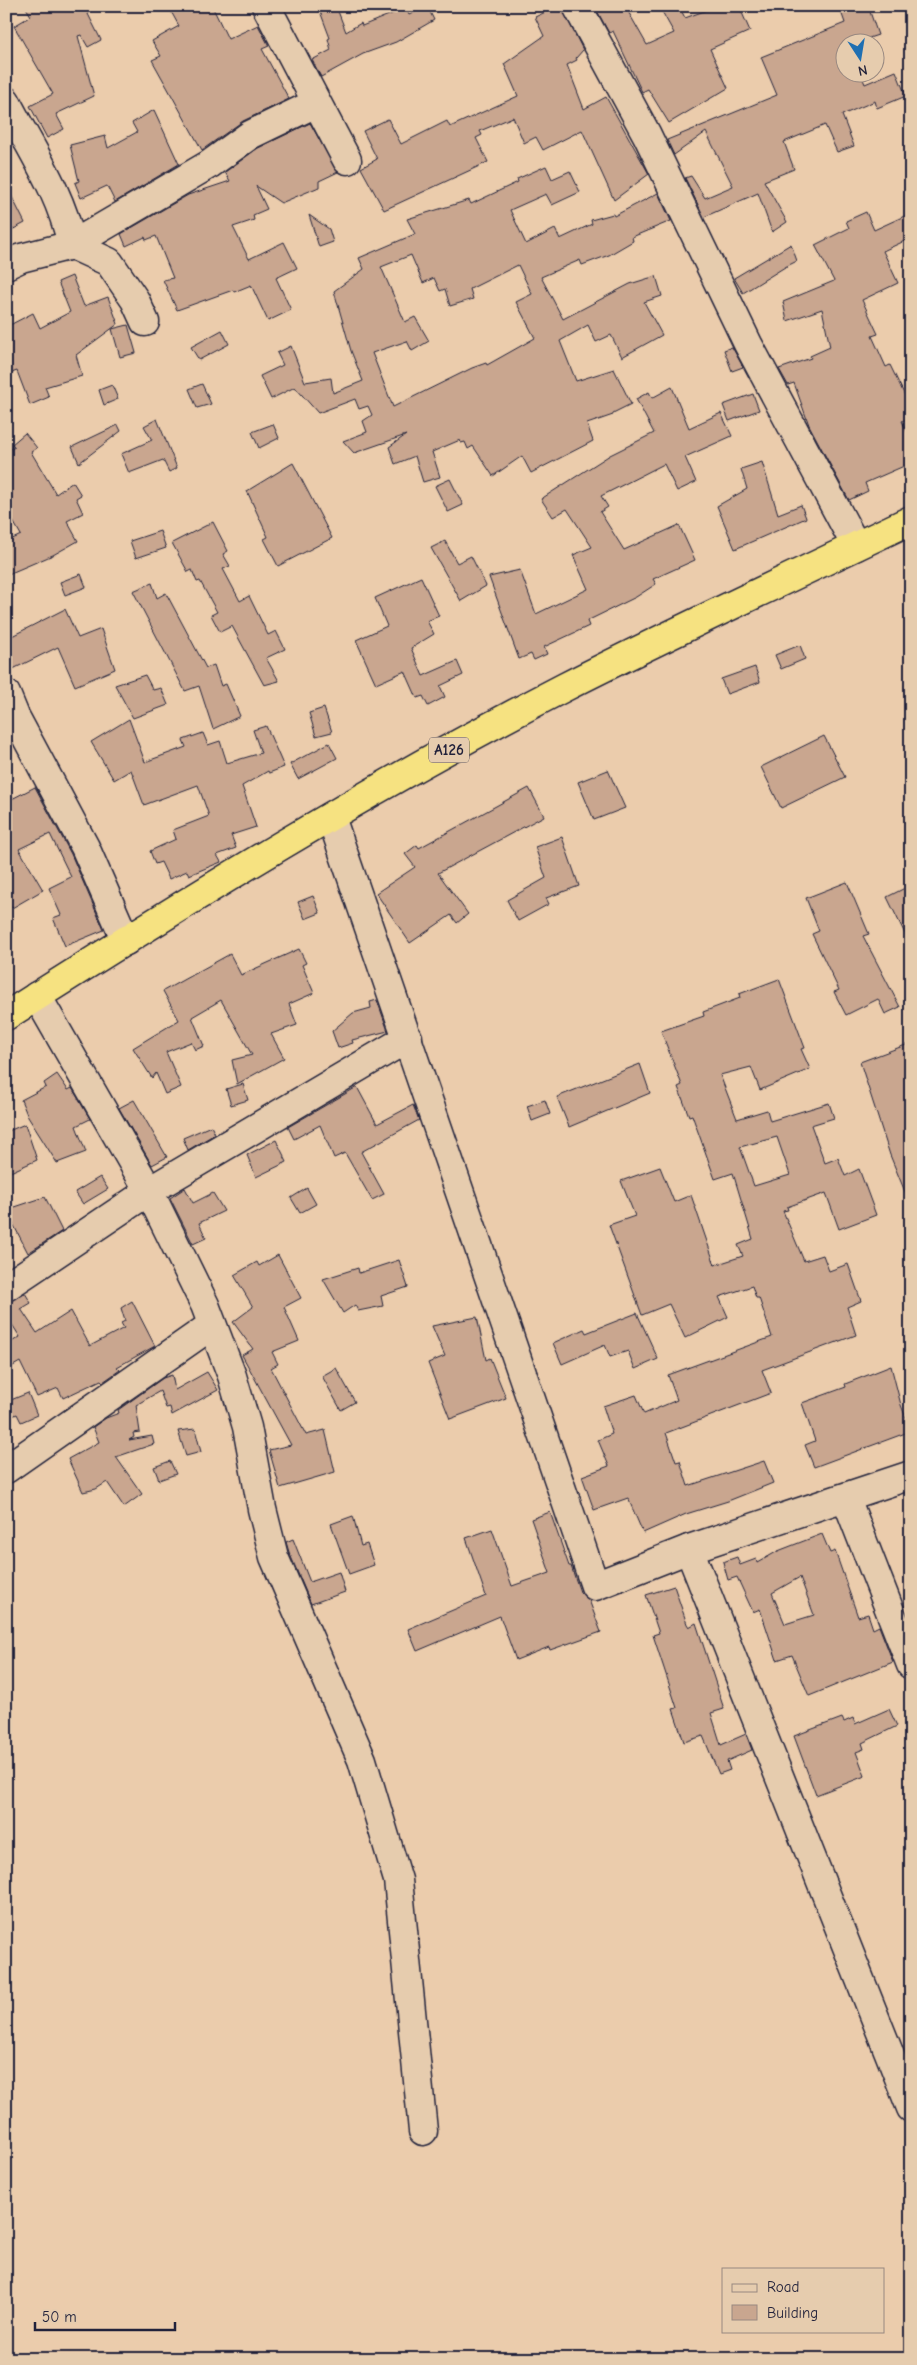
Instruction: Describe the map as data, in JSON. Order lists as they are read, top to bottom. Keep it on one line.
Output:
{"streets":{"highway":["A126"]},"legend":["Road","Building"],"scale_bar":"50 m","north":"bottom"}
